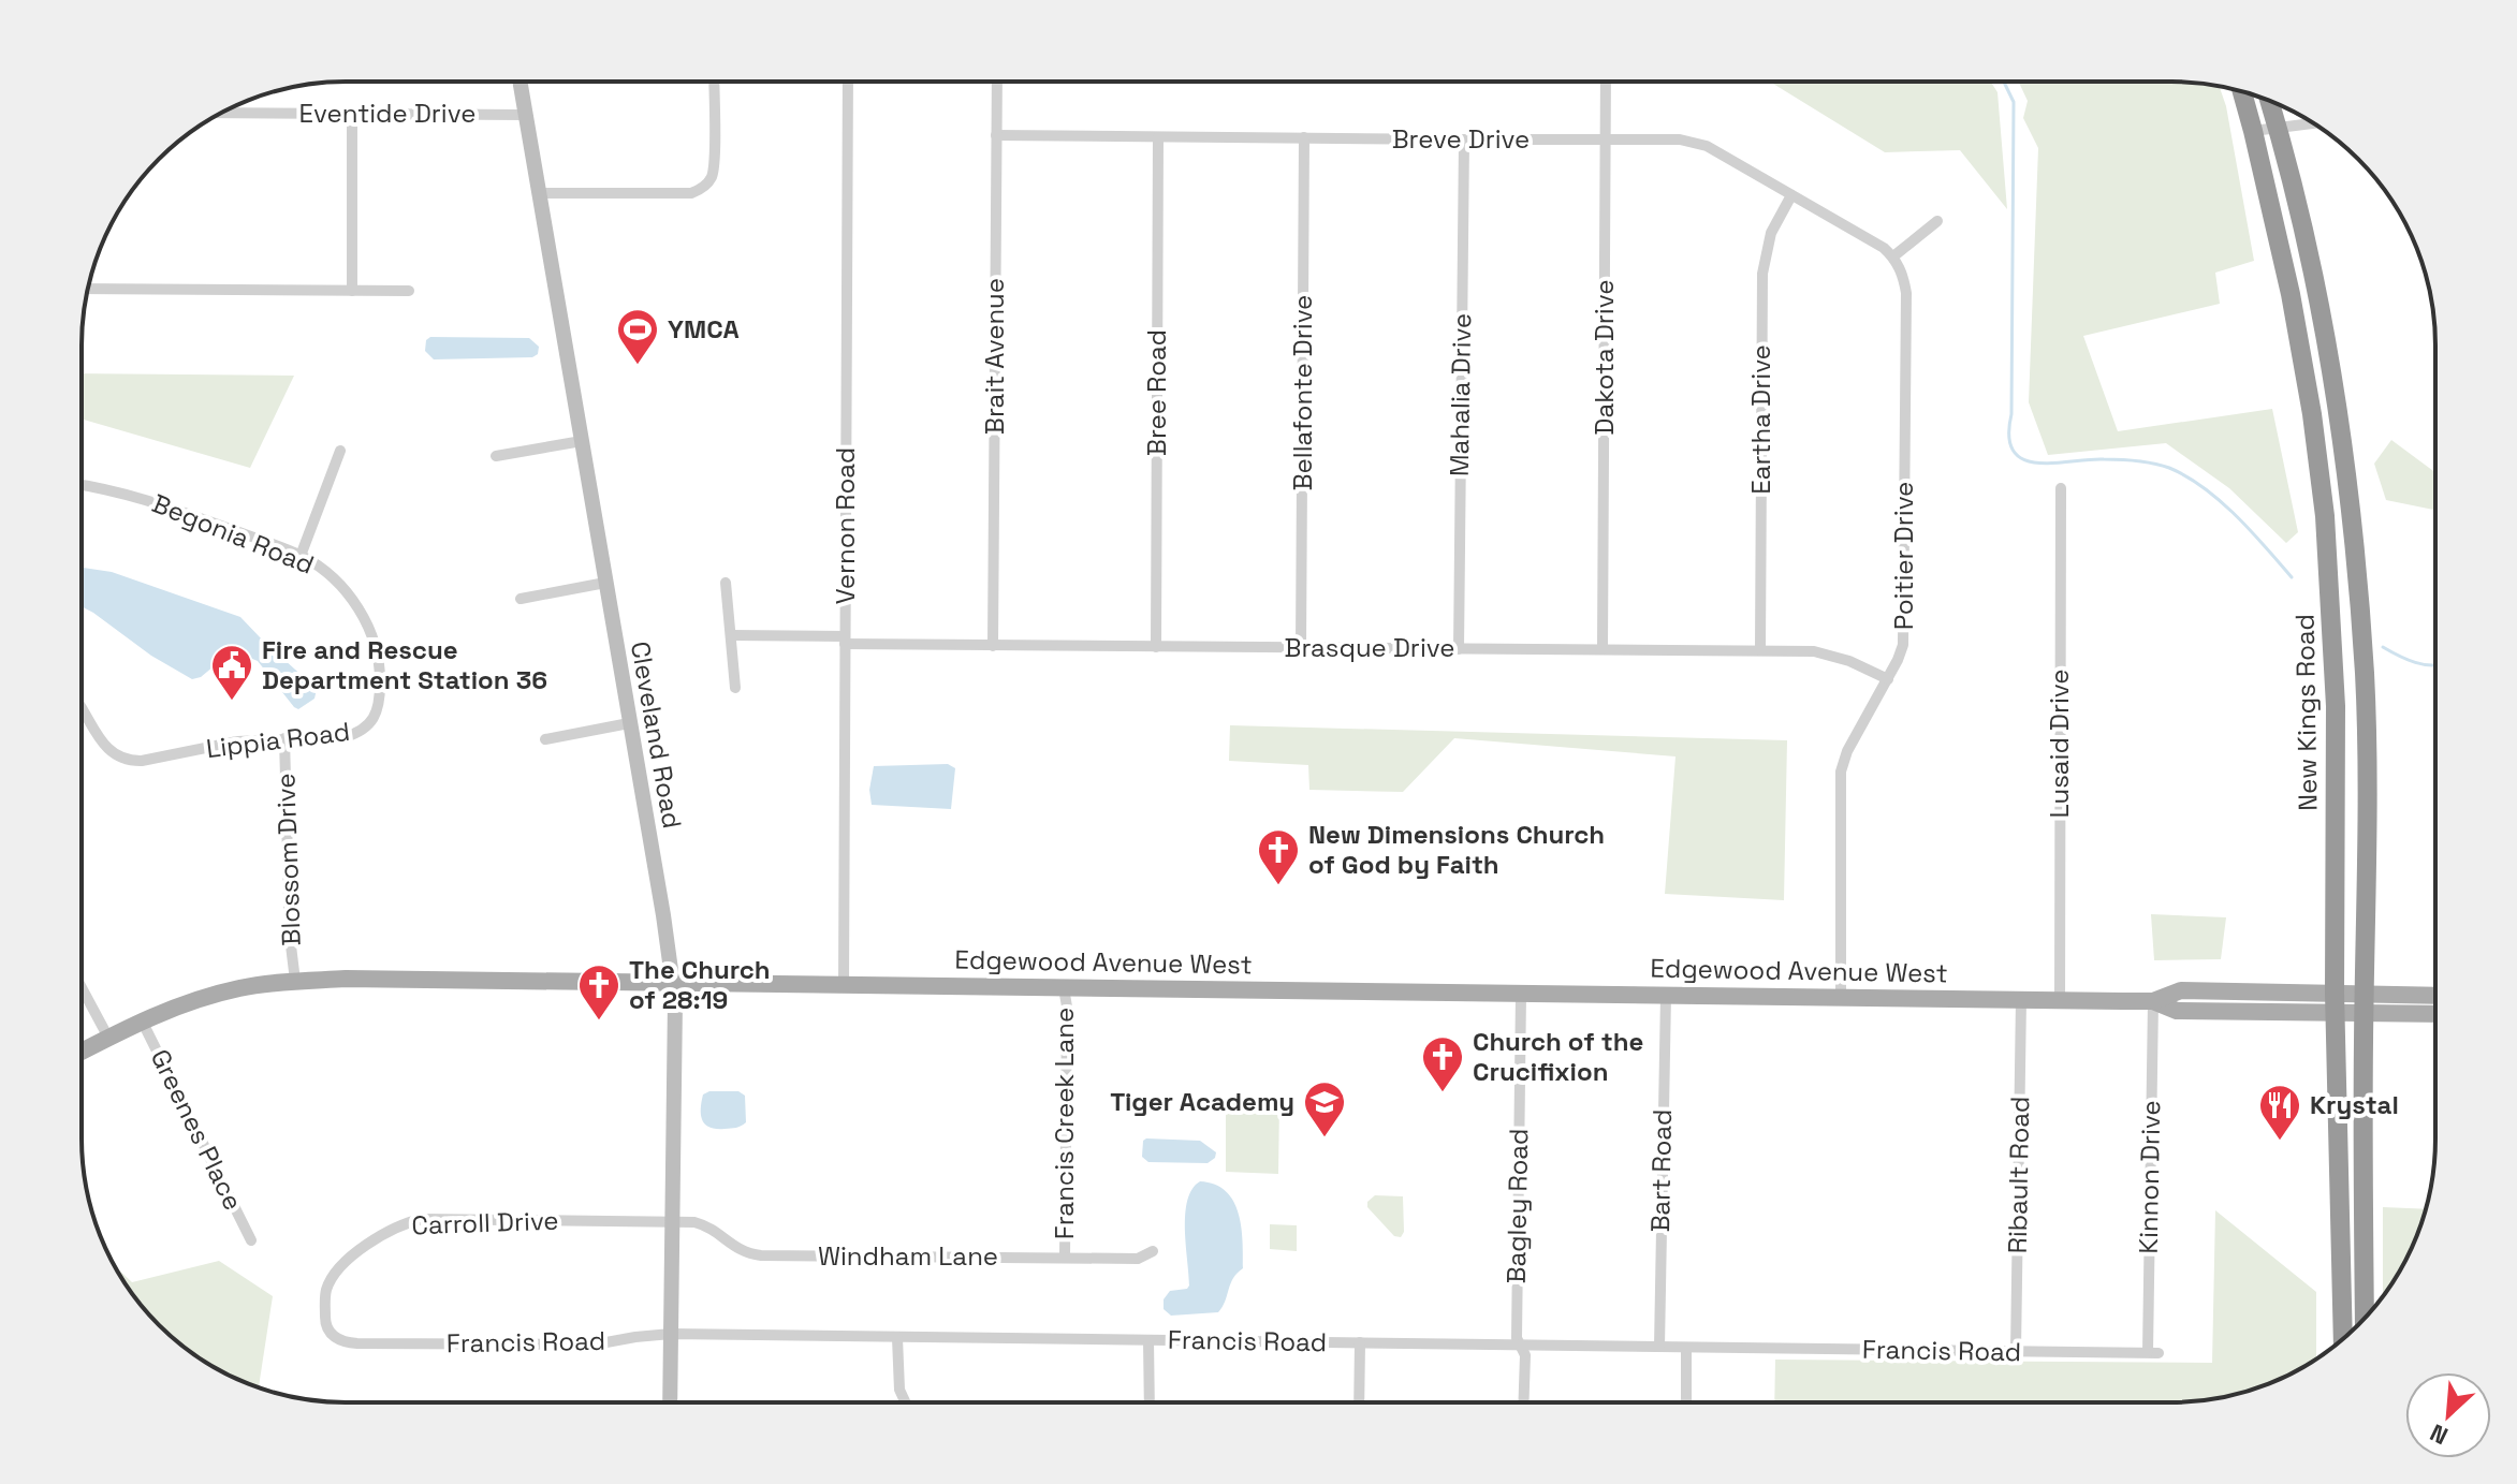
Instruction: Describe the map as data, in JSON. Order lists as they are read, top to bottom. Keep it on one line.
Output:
{"streets":{"highway":["New Kings Road"],"main road":["Edgewood Avenue West"],"street":["Eventide Drive","Breve Drive","Brait Avenue","Dakota Drive","Bree Road","Bellafonte Drive","Mahalia Drive","Eartha Drive","Vernon Road","Begonia Road","Poitier Drive","Brasque Drive","Cleveland Road","Lippia Road","Lusaid Drive","Blossom Drive","Francis Creek Lane","Greenes Place","Bart Road","Ribault Road","Kinnon Drive","Bagley Road","Carroll Drive","Windham Lane","Francis Road"]},"crossings":[["Eventide Drive","Cleveland Road"],["Breve Drive","Brait Avenue"],["Breve Drive","Dakota Drive"],["Breve Drive","Bree Road"],["Breve Drive","Bellafonte Drive"],["Breve Drive","Mahalia Drive"],["Breve Drive","Eartha Drive"],["Breve Drive","Poitier Drive"],["Brait Avenue","Brasque Drive"],["Dakota Drive","Brasque Drive"],["Bree Road","Brasque Drive"],["Bellafonte Drive","Brasque Drive"],["Mahalia Drive","Brasque Drive"],["Eartha Drive","Brasque Drive"],["Vernon Road","Brasque Drive"],["Vernon Road","Edgewood Avenue West"],["Begonia Road","Lippia Road"],["Poitier Drive","Brasque Drive"],["Poitier Drive","Edgewood Avenue West"],["New Kings Road","Edgewood Avenue West"],["Cleveland Road","Edgewood Avenue West"],["Cleveland Road","Carroll Drive"],["Cleveland Road","Windham Lane"],["Cleveland Road","Francis Road"],["Lippia Road","Blossom Drive"],["Lusaid Drive","Edgewood Avenue West"],["Blossom Drive","Edgewood Avenue West"],["Edgewood Avenue West","Francis Creek Lane"],["Edgewood Avenue West","Greenes Place"],["Edgewood Avenue West","Bart Road"],["Edgewood Avenue West","Ribault Road"],["Edgewood Avenue West","Kinnon Drive"],["Edgewood Avenue West","Bagley Road"],["Francis Creek Lane","Windham Lane"],["Bart Road","Francis Road"],["Ribault Road","Francis Road"],["Kinnon Drive","Francis Road"],["Bagley Road","Francis Road"],["Carroll Drive","Windham Lane"],["Carroll Drive","Francis Road"]],"places":{"sports":["YMCA"],"public building":["Fire and Rescue Department Station 36"],"church":["New Dimensions Church of God by Faith","The Church of 28:19","Church of the Crucifixion"],"school or university":["Tiger Academy"],"restaurant":["Krystal"]},"north":"bottom left"}
